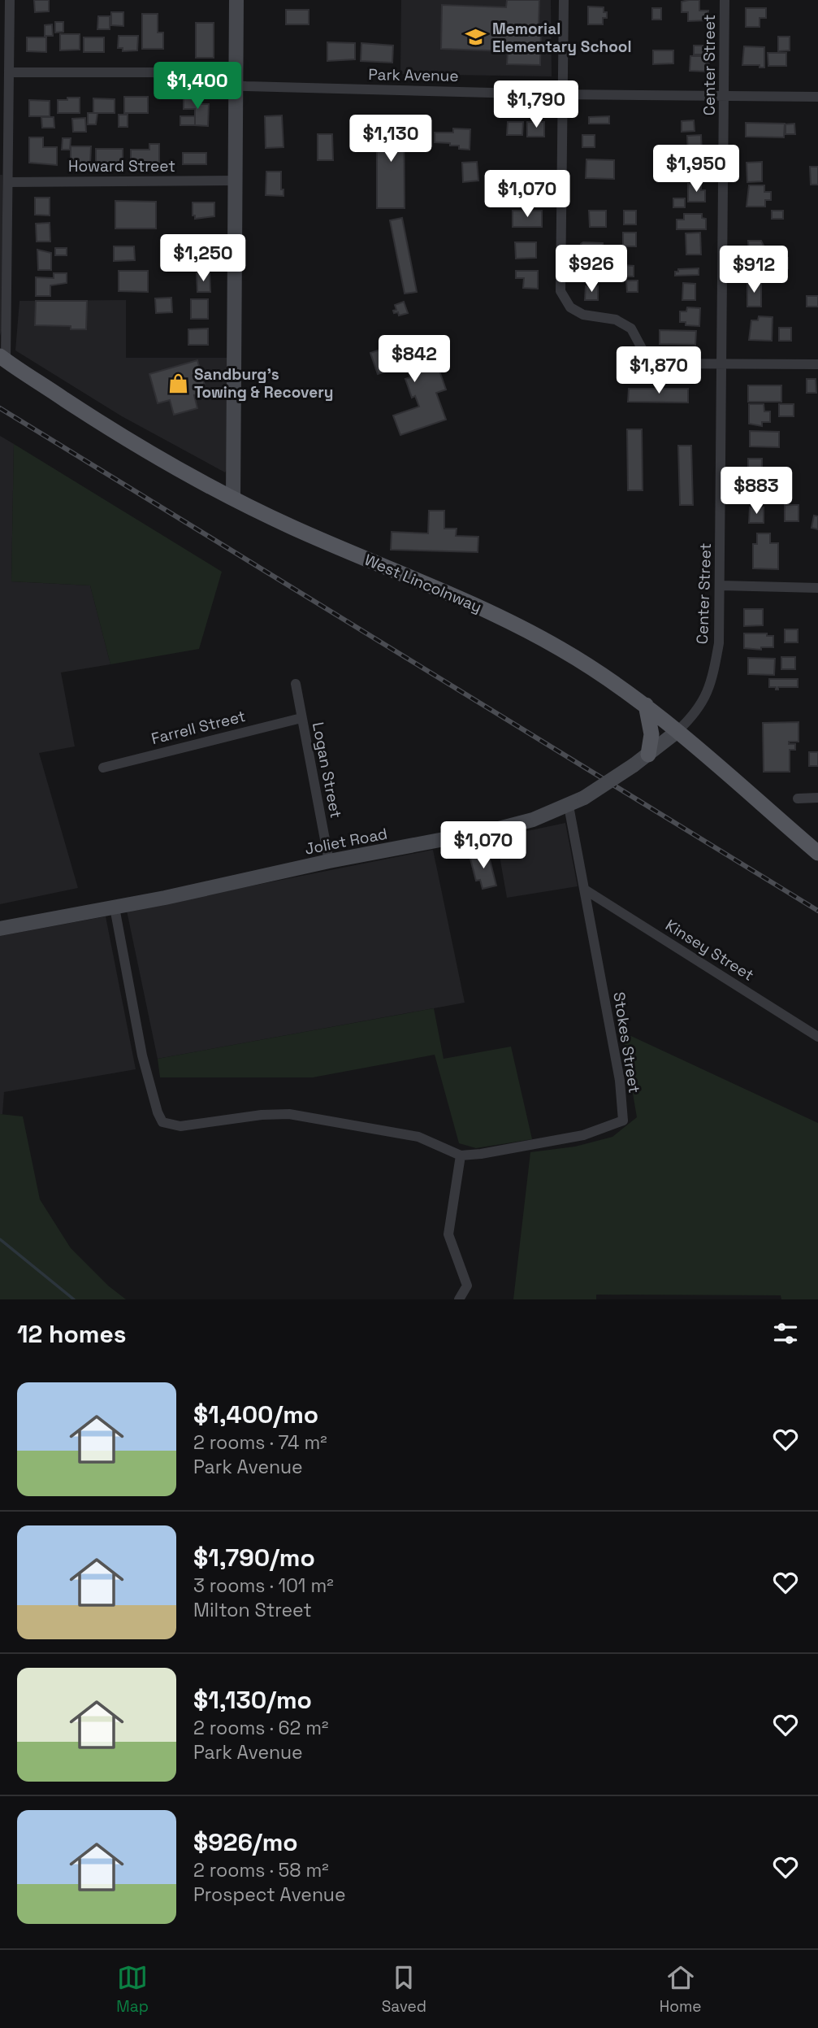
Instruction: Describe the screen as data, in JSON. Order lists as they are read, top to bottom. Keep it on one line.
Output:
{"streets":{"main road":["West Lincolnway","Joliet Road"],"street":["Center Street","Park Avenue","Howard Street","Farrell Street","Logan Street","Kinsey Street","Stokes Street"]},"crossings":[["Center Street","Park Avenue"],["Center Street","West Lincolnway"],["Center Street","Joliet Road"],["West Lincolnway","Joliet Road"],["Farrell Street","Logan Street"],["Logan Street","Joliet Road"],["Joliet Road","Stokes Street"],["Kinsey Street","Stokes Street"]],"places":{"school or university":["Memorial Elementary School"],"shop":["Sandburg's Towing & Recovery"]},"page":{"price":["$1,400","$1,790","$1,130","$1,950","$1,070","$1,250","$926","$912","$842","$1,870","$883","$1,070"],"heading":"12 homes","list":[{"name":"$1,400/mo","note":"2 rooms · 74 m² · Park Avenue"},{"name":"$1,790/mo","note":"3 rooms · 101 m² · Milton Street"},{"name":"$1,130/mo","note":"2 rooms · 62 m² · Park Avenue"},{"name":"$926/mo","note":"2 rooms · 58 m² · Prospect Avenue"}],"tabs":["Map","Saved","Home"]}}
